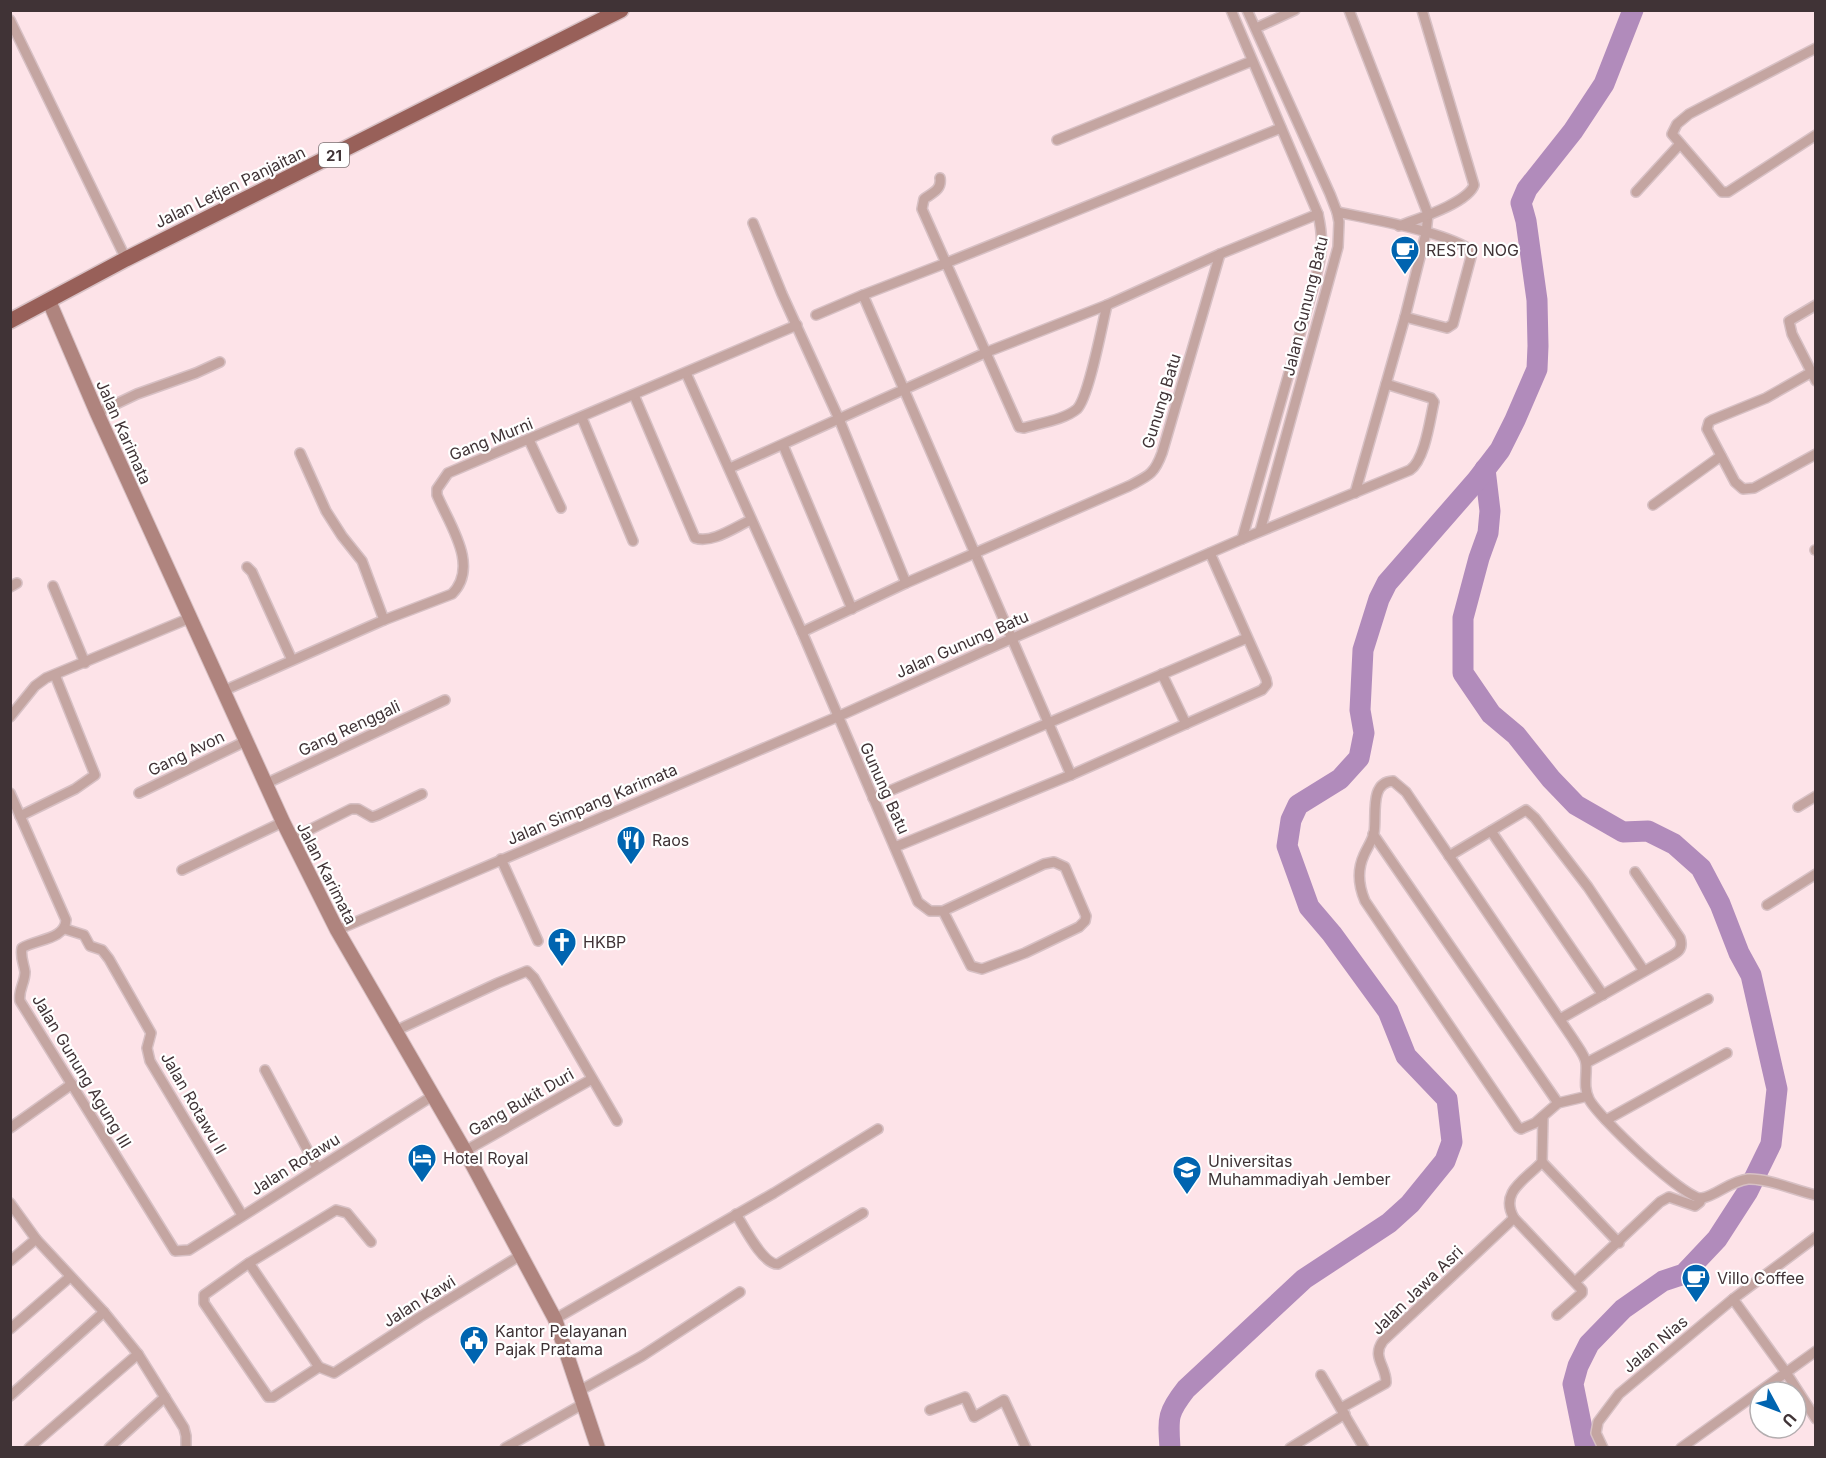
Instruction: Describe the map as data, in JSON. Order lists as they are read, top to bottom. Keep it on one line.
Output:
{"streets":{"highway":["21","Jalan Letjen Panjaitan"],"main road":["Jalan Karimata"],"street":["Jalan Gunung Batu","Gunung Batu","Gang Murni","Gang Renggali","Gang Avon","Jalan Simpang Karimata","Jalan Gunung Agung III","Gang Bukit Duri","Jalan Rotawu II","Jalan Rotawu","Jalan Jawa Asri","Jalan Kawi","Jalan Nias"]},"crossings":[["21","Jalan Letjen Panjaitan"],["21","Jalan Karimata"],["Jalan Letjen Panjaitan","Jalan Karimata"],["Jalan Gunung Batu","Gunung Batu"],["Jalan Gunung Batu","Jalan Simpang Karimata"],["Gunung Batu","Gang Murni"],["Gunung Batu","Jalan Simpang Karimata"],["Jalan Karimata","Gang Murni"],["Jalan Karimata","Gang Renggali"],["Jalan Karimata","Gang Avon"],["Jalan Karimata","Jalan Simpang Karimata"],["Jalan Karimata","Gang Bukit Duri"],["Jalan Karimata","Jalan Rotawu"],["Jalan Karimata","Jalan Kawi"],["Jalan Gunung Agung III","Jalan Rotawu II"],["Jalan Gunung Agung III","Jalan Rotawu"],["Jalan Rotawu II","Jalan Rotawu"]],"places":{"cafe":["RESTO NOG","Villo Coffee"],"restaurant":["Raos"],"church":["HKBP"],"hotel":["Hotel Royal"],"school or university":["Universitas Muhammadiyah Jember"],"public building":["Kantor Pelayanan Pajak Pratama"]},"north":"bottom right"}
